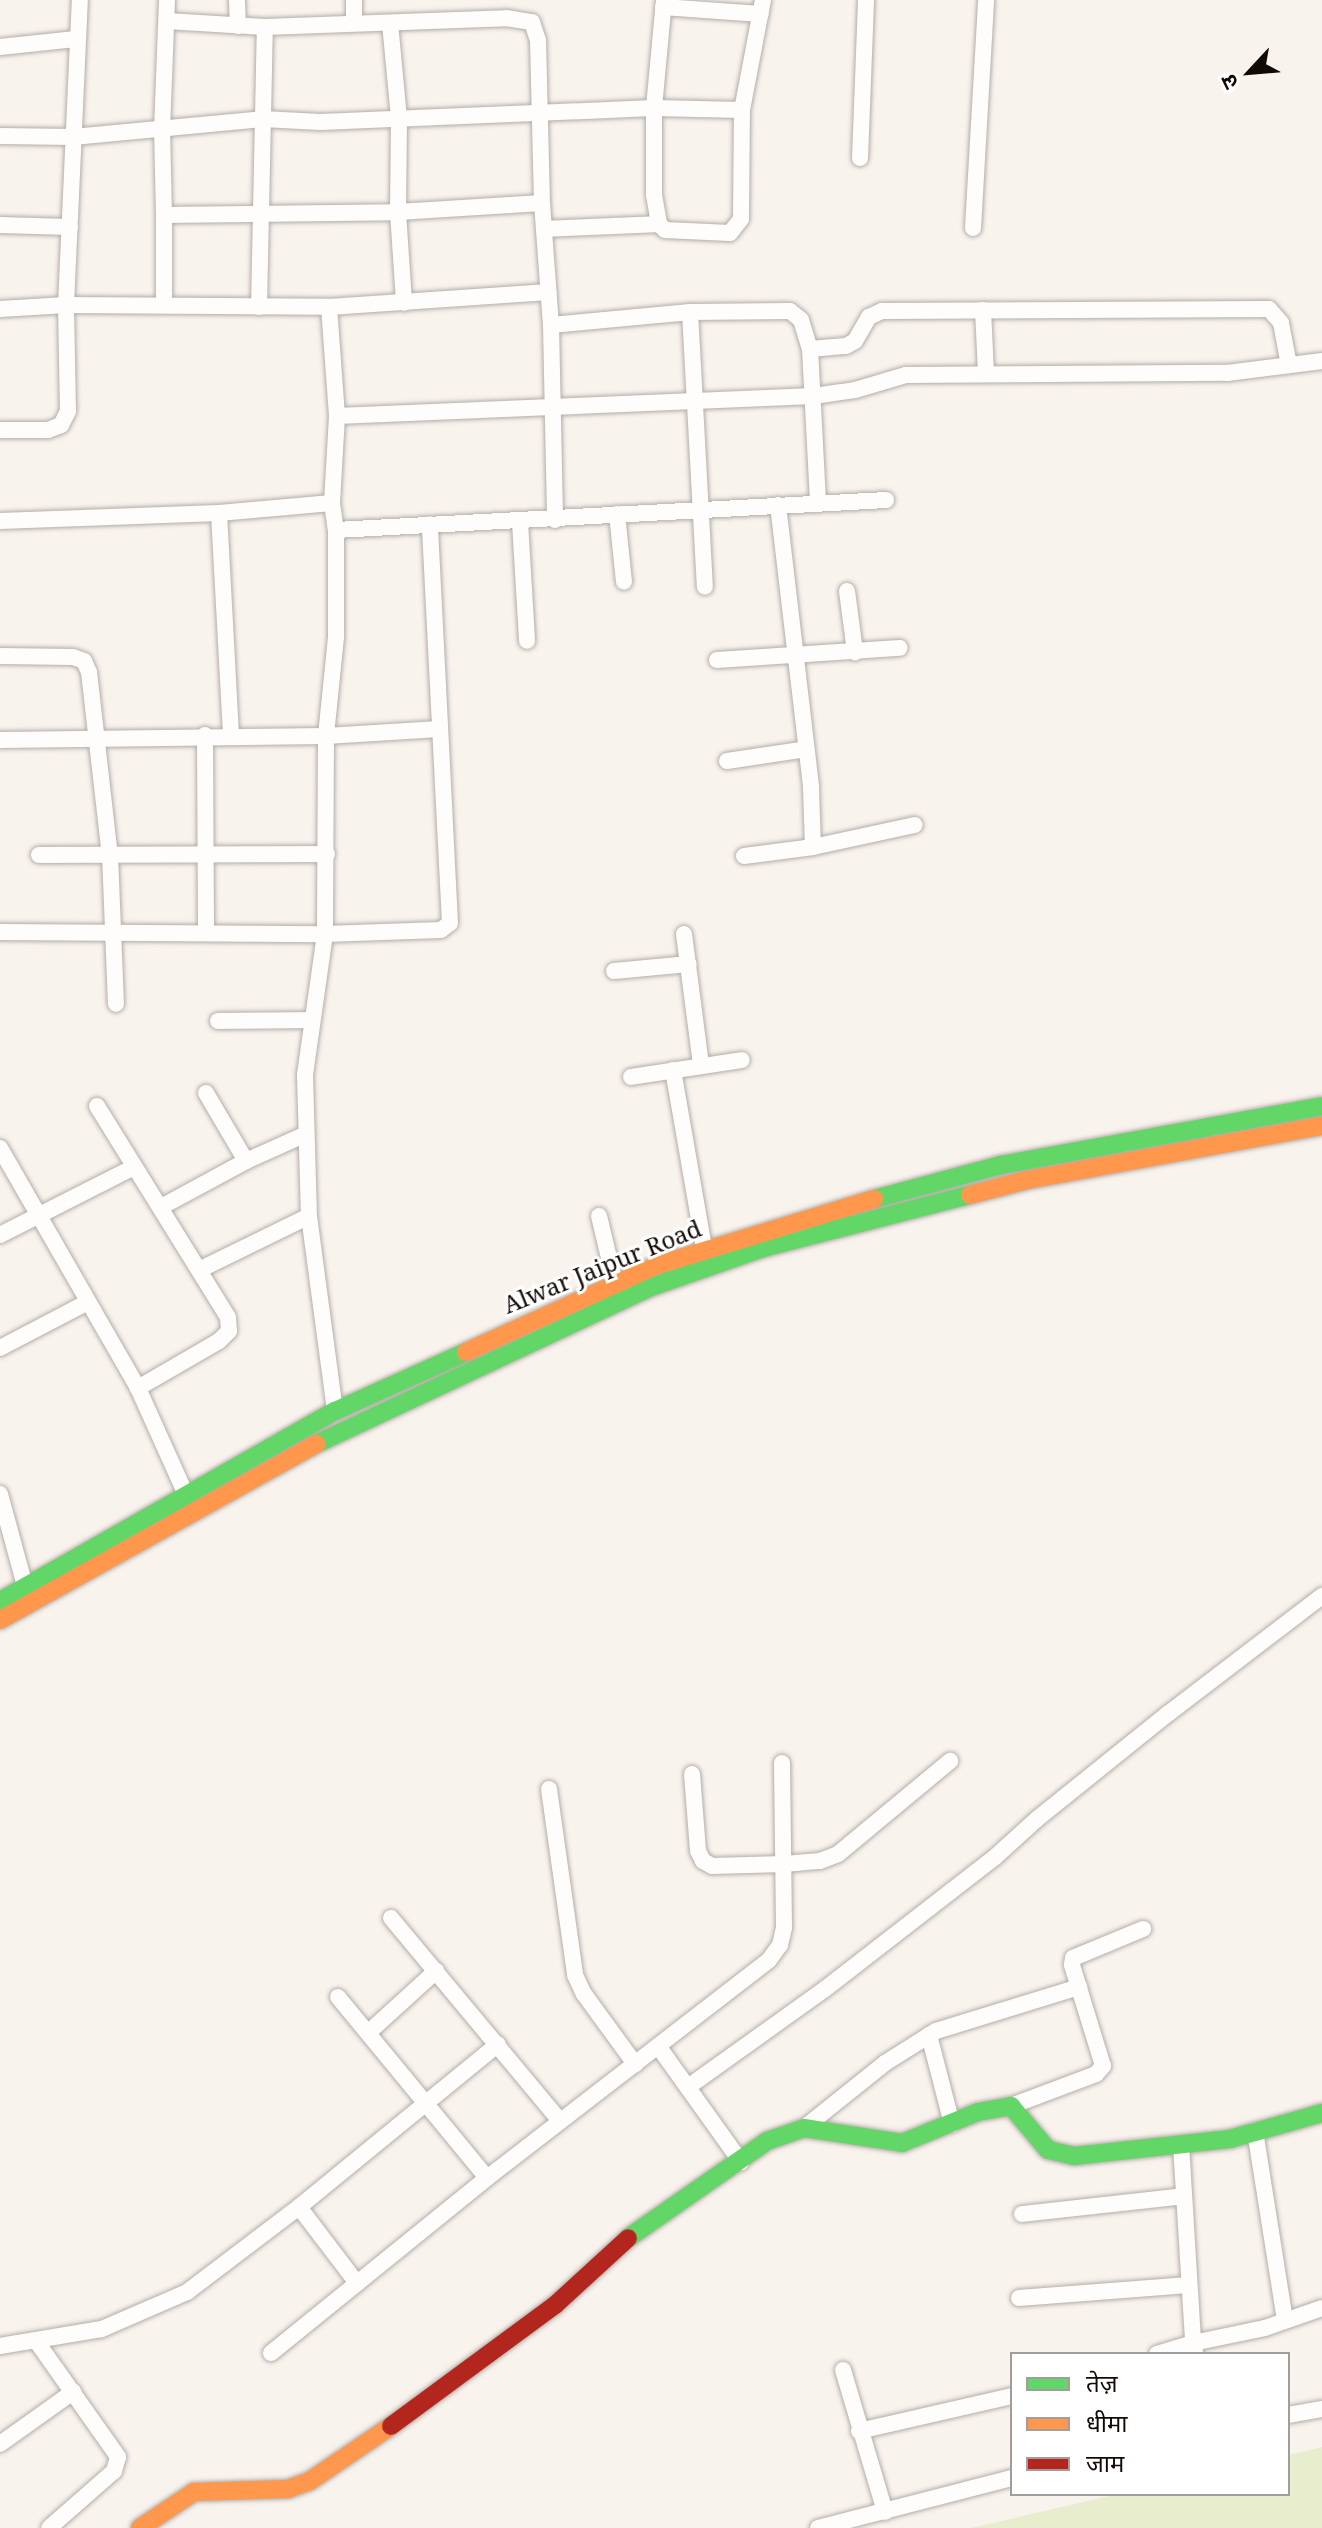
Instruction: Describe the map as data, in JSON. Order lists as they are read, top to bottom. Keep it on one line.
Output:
{"streets":{"main road":["Alwar Jaipur Road"]},"legend":["तेज़","धीमा","जाम"],"north":"bottom left"}
